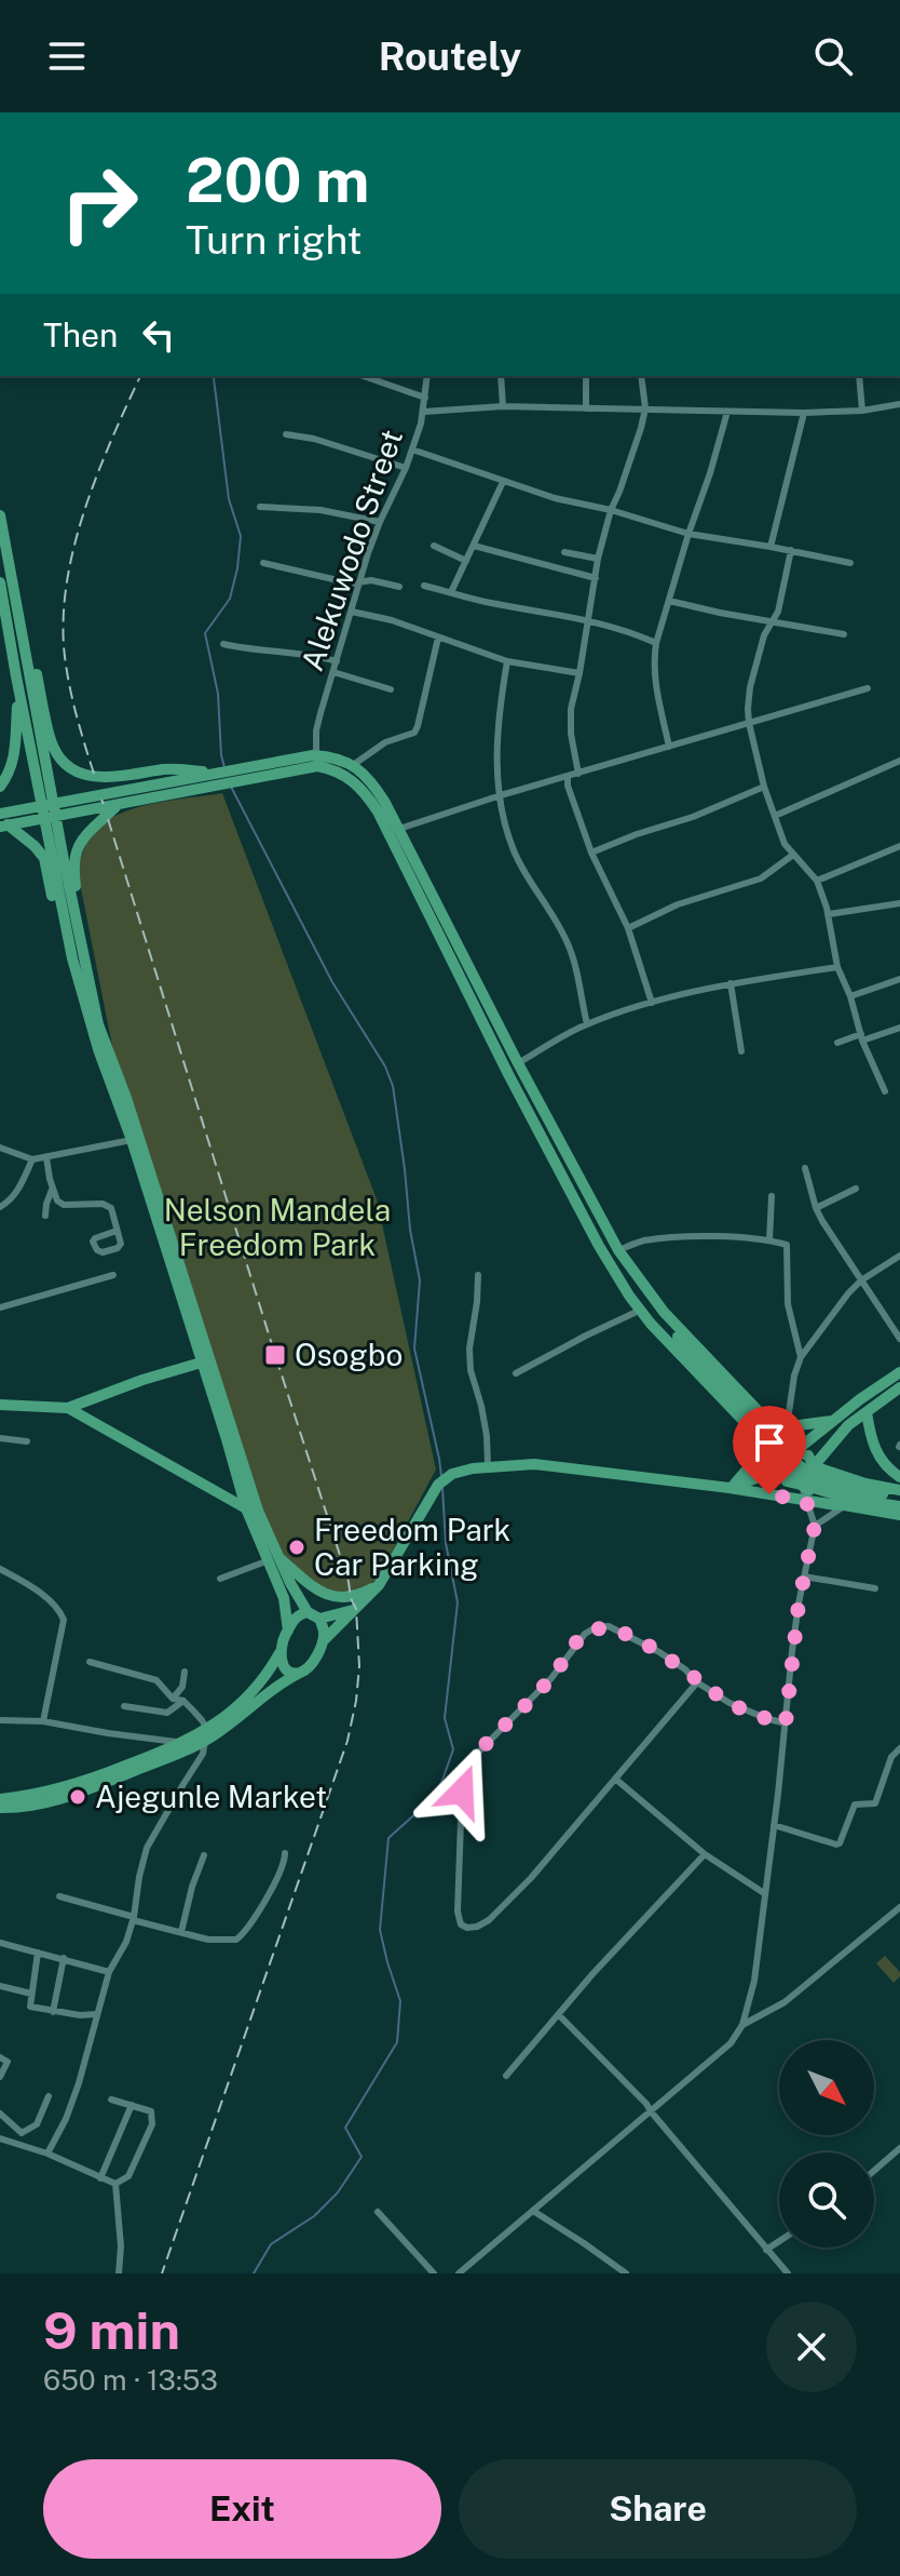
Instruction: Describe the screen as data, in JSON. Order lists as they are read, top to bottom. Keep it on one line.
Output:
{"streets":{"street":["Alekuwodo Street"]},"parks":["Nelson Mandela Freedom Park"],"places":{"transit":["Osogbo"],"other":["Freedom Park Car Parking","Ajegunle Market"]},"north":"bottom right","page":{"header":"Routely","turn":["200 m","Turn right"],"then":"Then","heading":["9 min","650 m · 13:53"],"buttons":["Exit","Share"]}}
